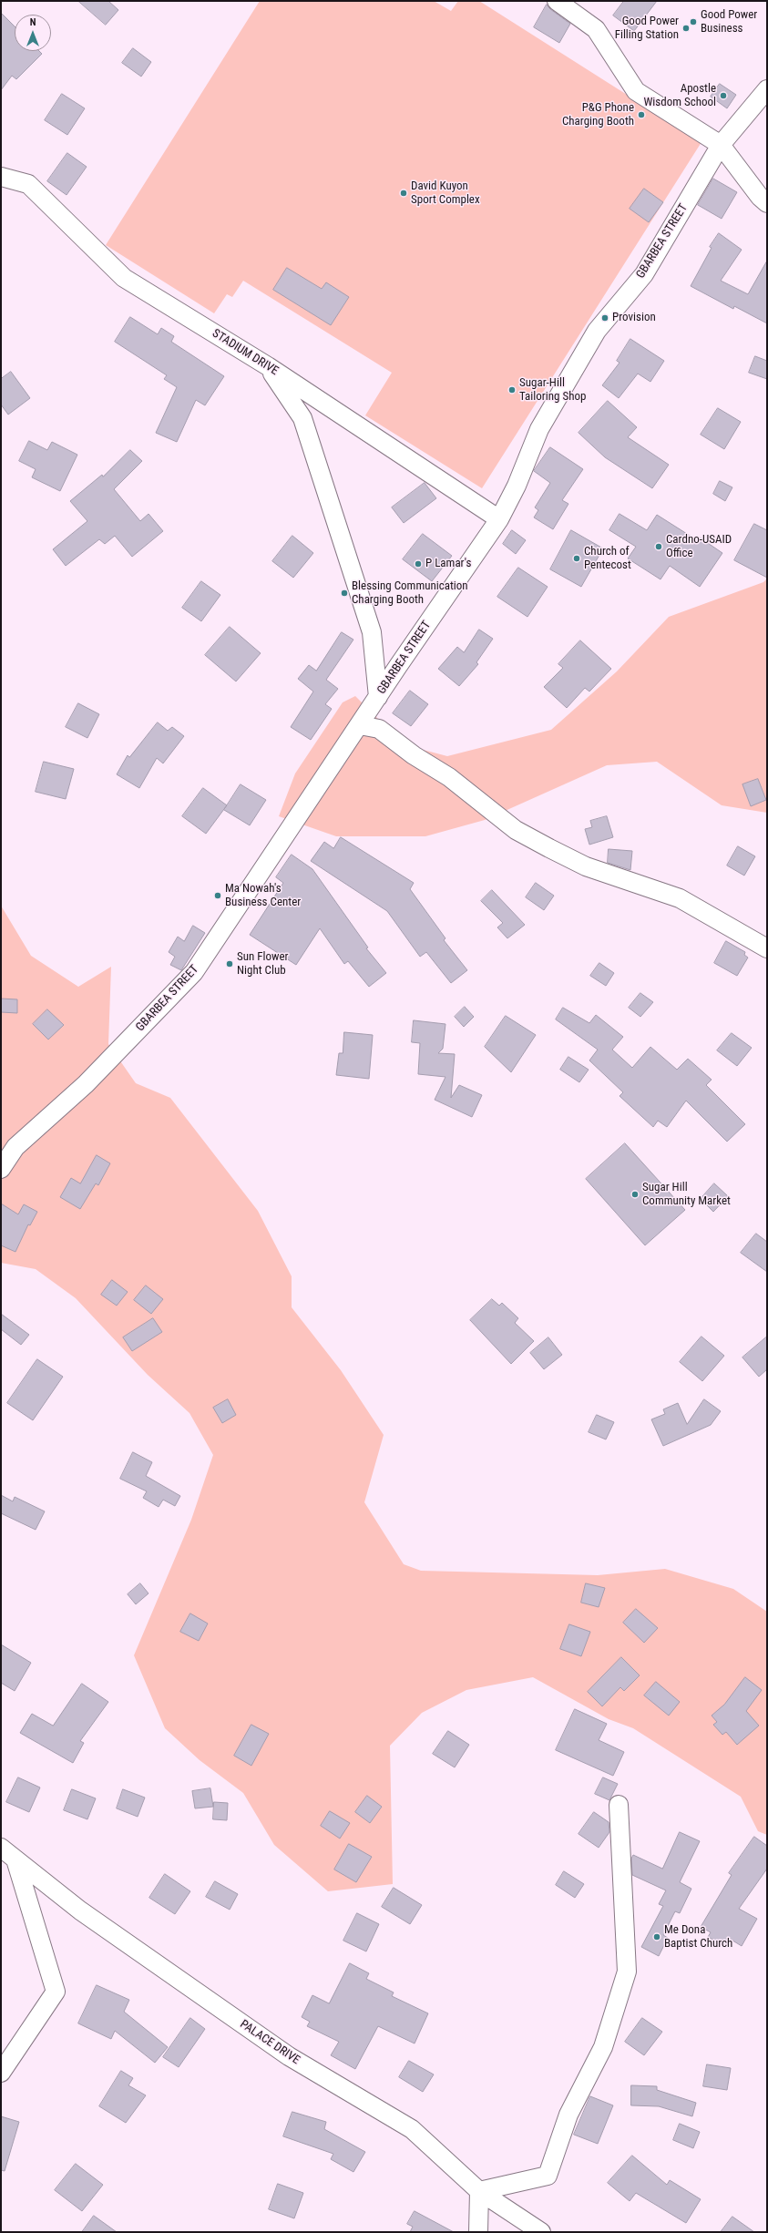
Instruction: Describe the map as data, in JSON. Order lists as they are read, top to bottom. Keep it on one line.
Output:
{"streets":{"street":["GBARBEA STREET","STADIUM DRIVE","PALACE DRIVE"]},"crossings":[["GBARBEA STREET","STADIUM DRIVE"]],"places":["Good Power Business","Good Power Filling Station","Apostle Wisdom School","P&G Phone Charging Booth","David Kuyon Sport Complex","Provision","Sugar-Hill Tailoring Shop","Cardno-USAID Office","Church of Pentecost","P Lamar's","Blessing Communication Charging Booth","Ma Nowah's Business Center","Sun Flower Night Club","Sugar Hill Community Market","Me Dona Baptist Church"],"north":"top"}
